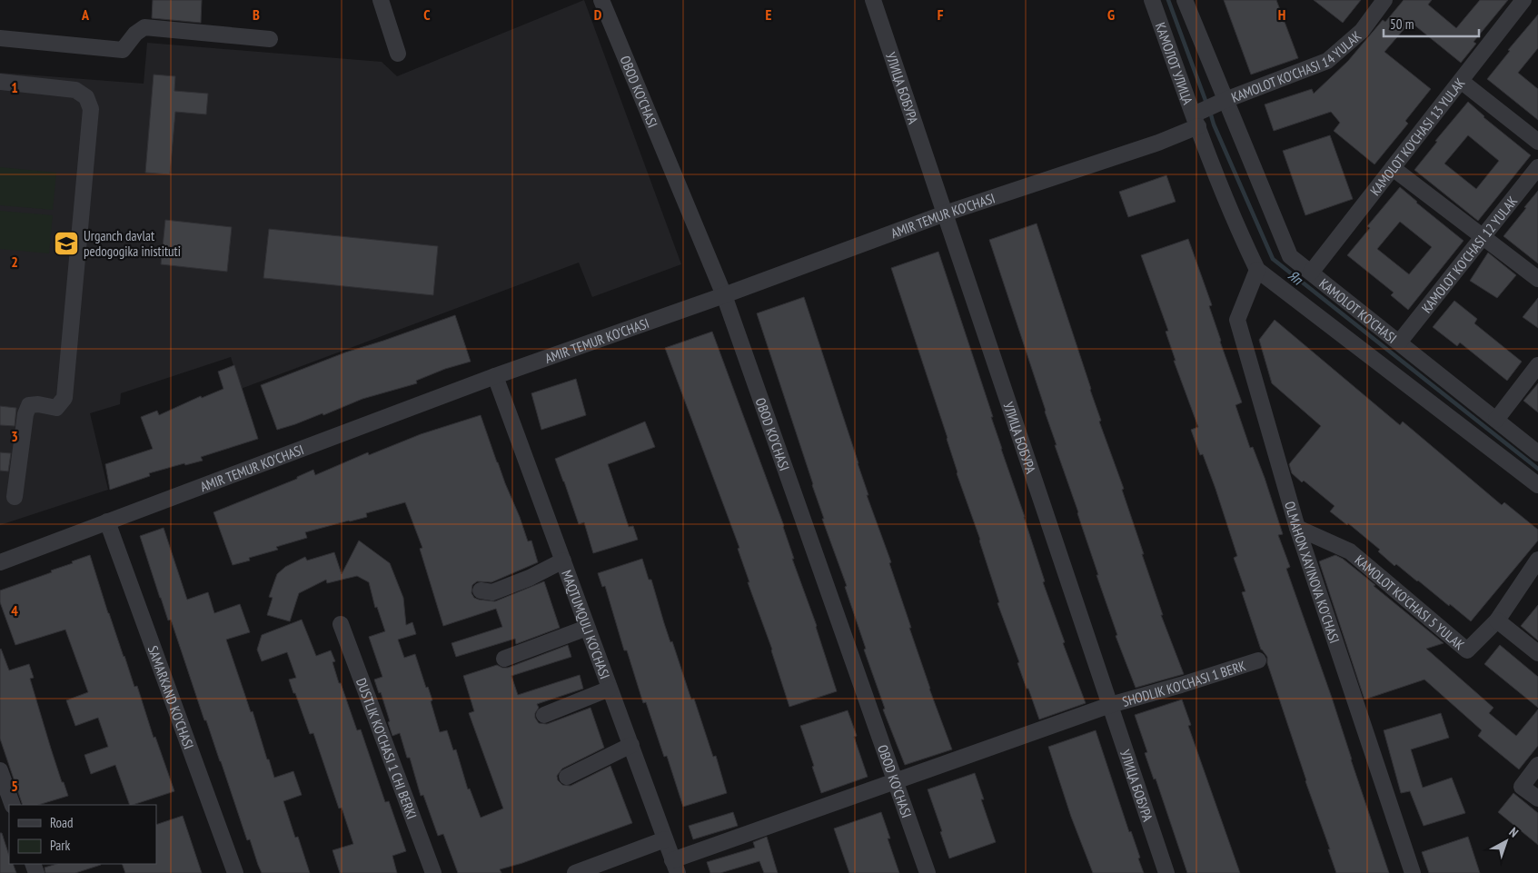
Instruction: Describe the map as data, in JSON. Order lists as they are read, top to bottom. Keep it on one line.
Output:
{"streets":{"street":["КАМОЛОТ УЛИЦА","KAMOLOT KO'CHASI 14 YULAK","УЛИЦА БОБУРА","OBOD KO'CHASI","KAMOLOT KO'CHASI 13 YULAK","AMIR TEMUR KO'CHASI","KAMOLOT KO'CHASI 12 YULAK","KAMOLOT KO'CHASI","OLMAHON XAYINOVA KO'CHASI","KAMOLOT KO'CHASI 5 YULAK","MAQTUMQULI KO'CHASI","SHODLIK KO'CHASI 1 BERK","SAMARKAND KO'CHASI","DUSTLIK KO'CHASI 1 CHI BERKI"]},"crossings":[["КАМОЛОТ УЛИЦА","KAMOLOT KO'CHASI 14 YULAK"],["КАМОЛОТ УЛИЦА","AMIR TEMUR KO'CHASI"],["KAMOLOT KO'CHASI 14 YULAK","AMIR TEMUR KO'CHASI"],["KAMOLOT KO'CHASI 14 YULAK","KAMOLOT KO'CHASI"],["УЛИЦА БОБУРА","AMIR TEMUR KO'CHASI"],["УЛИЦА БОБУРА","SHODLIK KO'CHASI 1 BERK"],["OBOD KO'CHASI","AMIR TEMUR KO'CHASI"],["OBOD KO'CHASI","SHODLIK KO'CHASI 1 BERK"],["KAMOLOT KO'CHASI 13 YULAK","KAMOLOT KO'CHASI"],["AMIR TEMUR KO'CHASI","MAQTUMQULI KO'CHASI"],["AMIR TEMUR KO'CHASI","SAMARKAND KO'CHASI"],["KAMOLOT KO'CHASI 12 YULAK","KAMOLOT KO'CHASI"],["OLMAHON XAYINOVA KO'CHASI","KAMOLOT KO'CHASI 5 YULAK"],["MAQTUMQULI KO'CHASI","SHODLIK KO'CHASI 1 BERK"]],"water":["Яп"],"places":{"school or university":["Urganch davlat pedogogika inistituti"]},"legend":["Road","Park"],"scale_bar":"50 m","north":"top right","grid":{"columns":["A","B","C","D","E","F","G","H"],"rows":["1","2","3","4","5"]}}
